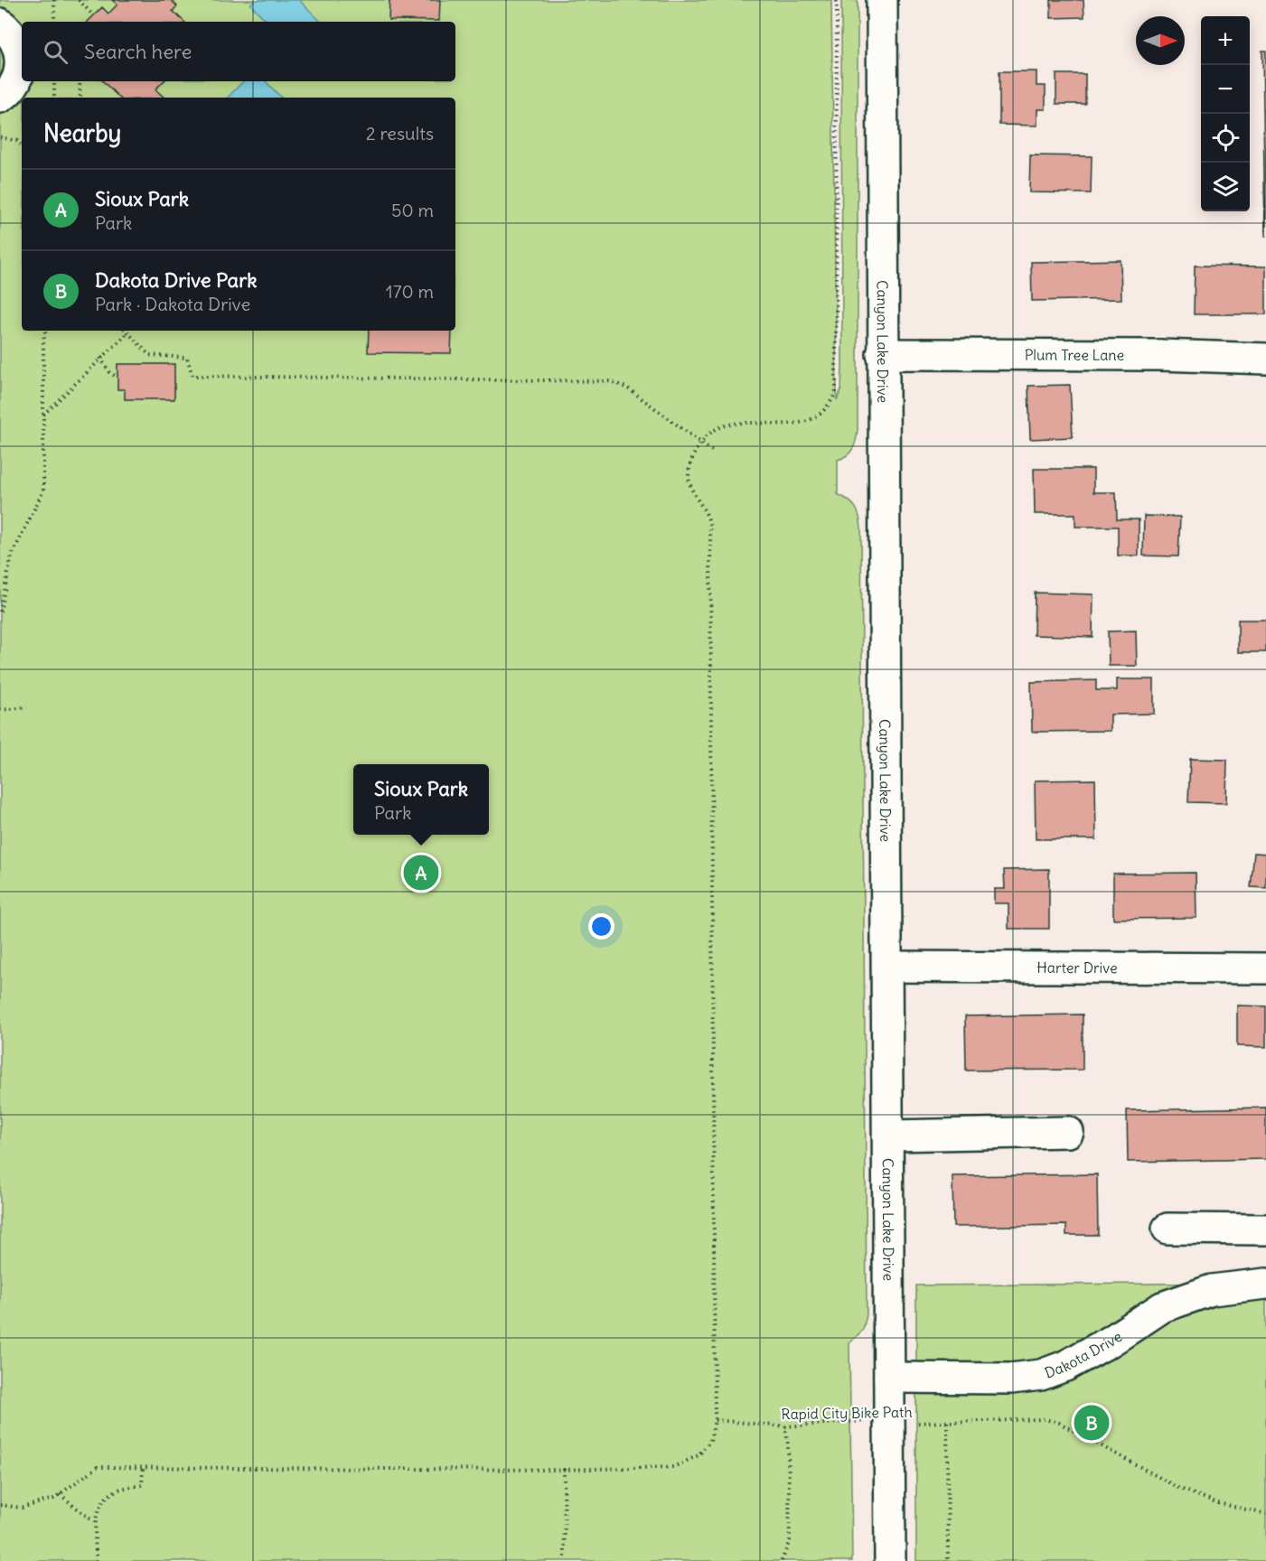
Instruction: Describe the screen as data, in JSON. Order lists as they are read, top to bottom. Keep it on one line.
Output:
{"streets":{"street":["Canyon Lake Drive","Plum Tree Lane","Harter Drive","Dakota Drive"],"path":["Rapid City Bike Path"]},"crossings":[["Canyon Lake Drive","Plum Tree Lane"],["Canyon Lake Drive","Harter Drive"],["Canyon Lake Drive","Dakota Drive"],["Canyon Lake Drive","Rapid City Bike Path"]],"north":"right","page":{"map_buttons":["+","−"],"search":"Search here","heading":["Nearby","2 results"],"list":[{"mark":"A","name":"Sioux Park","note":"Park","value":"50 m"},{"mark":"B","name":"Dakota Drive Park","note":"Park · Dakota Drive","value":"170 m"}],"popup":["Sioux Park","Park"],"pins":["A","B"]}}
